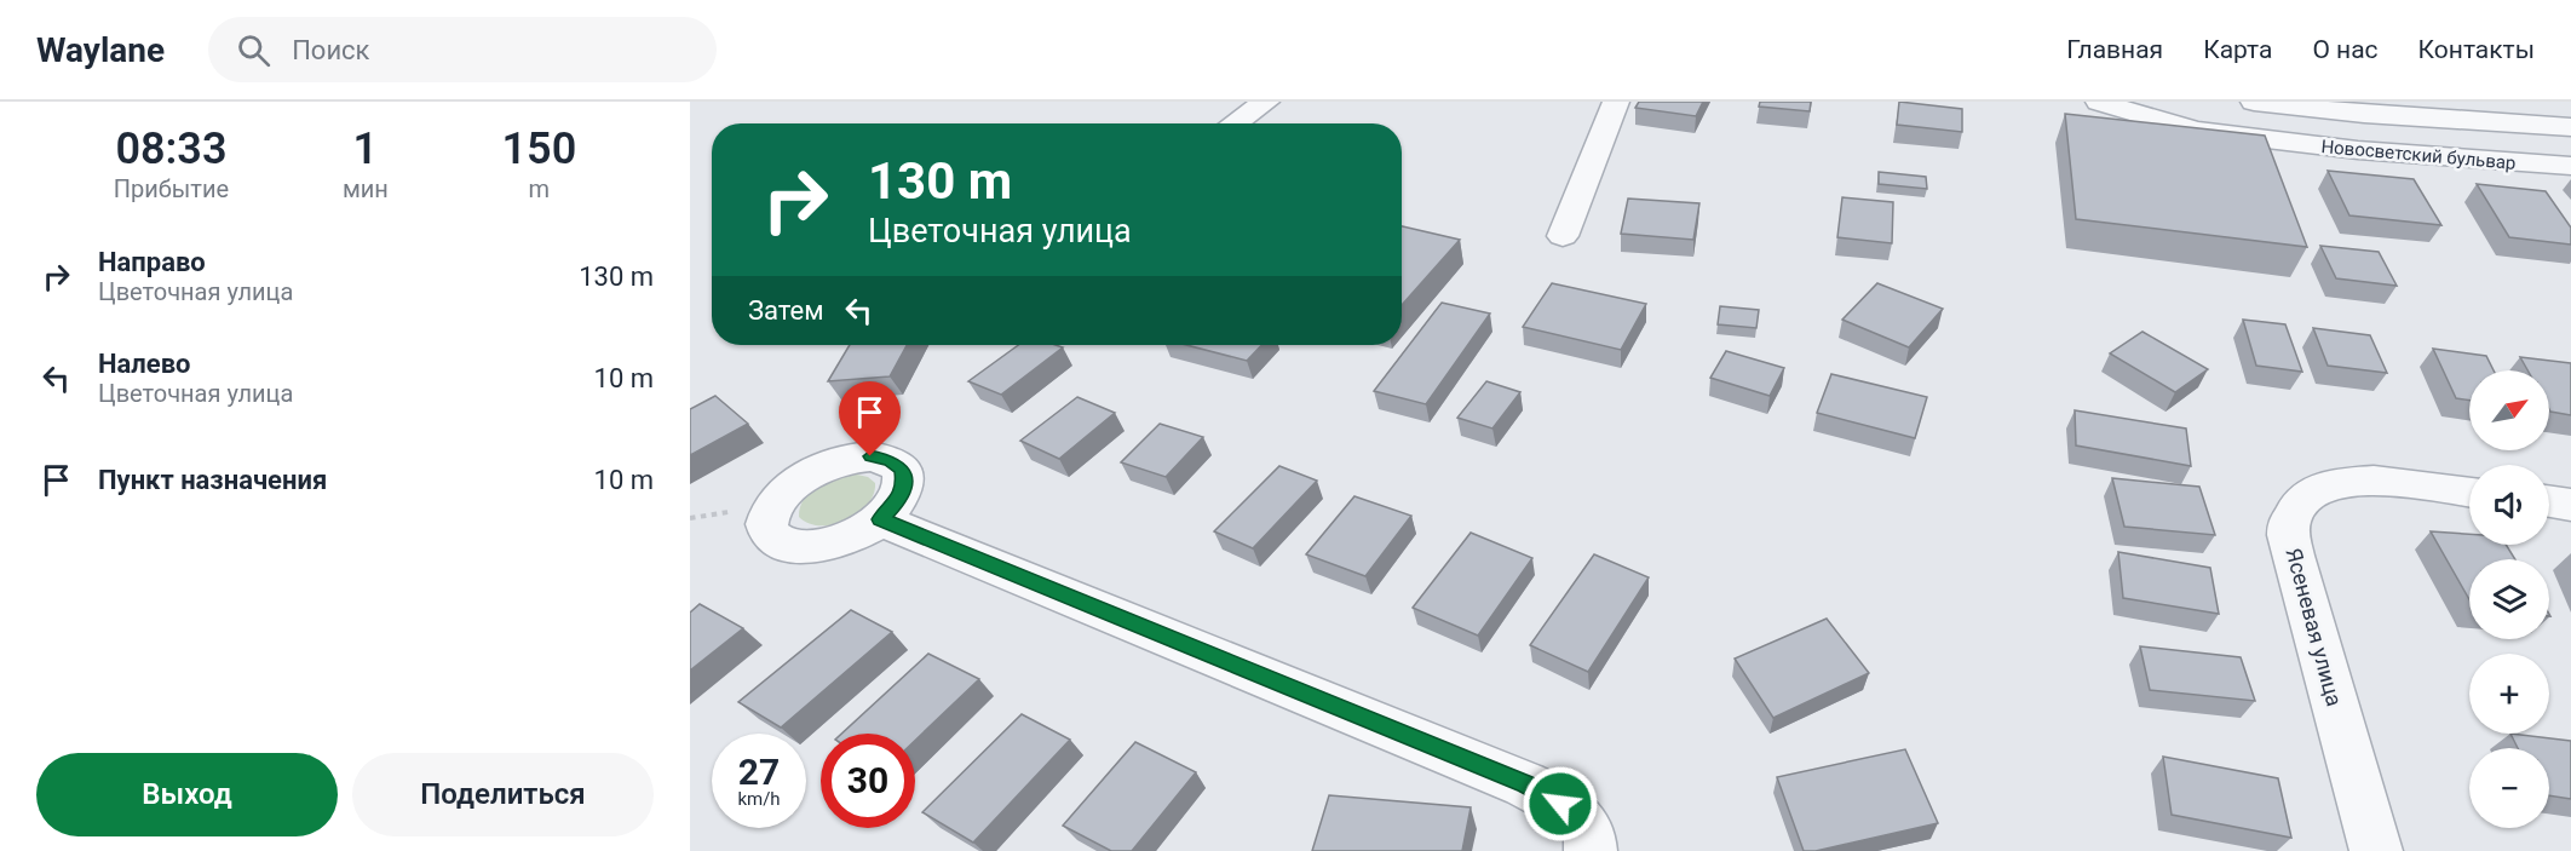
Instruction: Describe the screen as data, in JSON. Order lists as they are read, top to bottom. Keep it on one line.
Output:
{"streets":{"street":["Новосветский бульвар","Ясеневая улица"]},"north":"top right","page":{"header":"Waylane","search":"Поиск","nav":["Главная","Карта","О нас","Контакты"],"eta":["08:33","Прибытие","1","мин","150","m"],"turn":["130 m","Цветочная улица"],"list":[{"name":"Направо","note":"Цветочная улица","value":"130 m"},{"name":"Налево","note":"Цветочная улица","value":"10 m"},{"name":"Пункт назначения","value":"10 m"}],"then":"Затем","map_buttons":["+","−"],"speed":"27 km/h","limit":"30","buttons":["Выход","Поделиться"]}}
